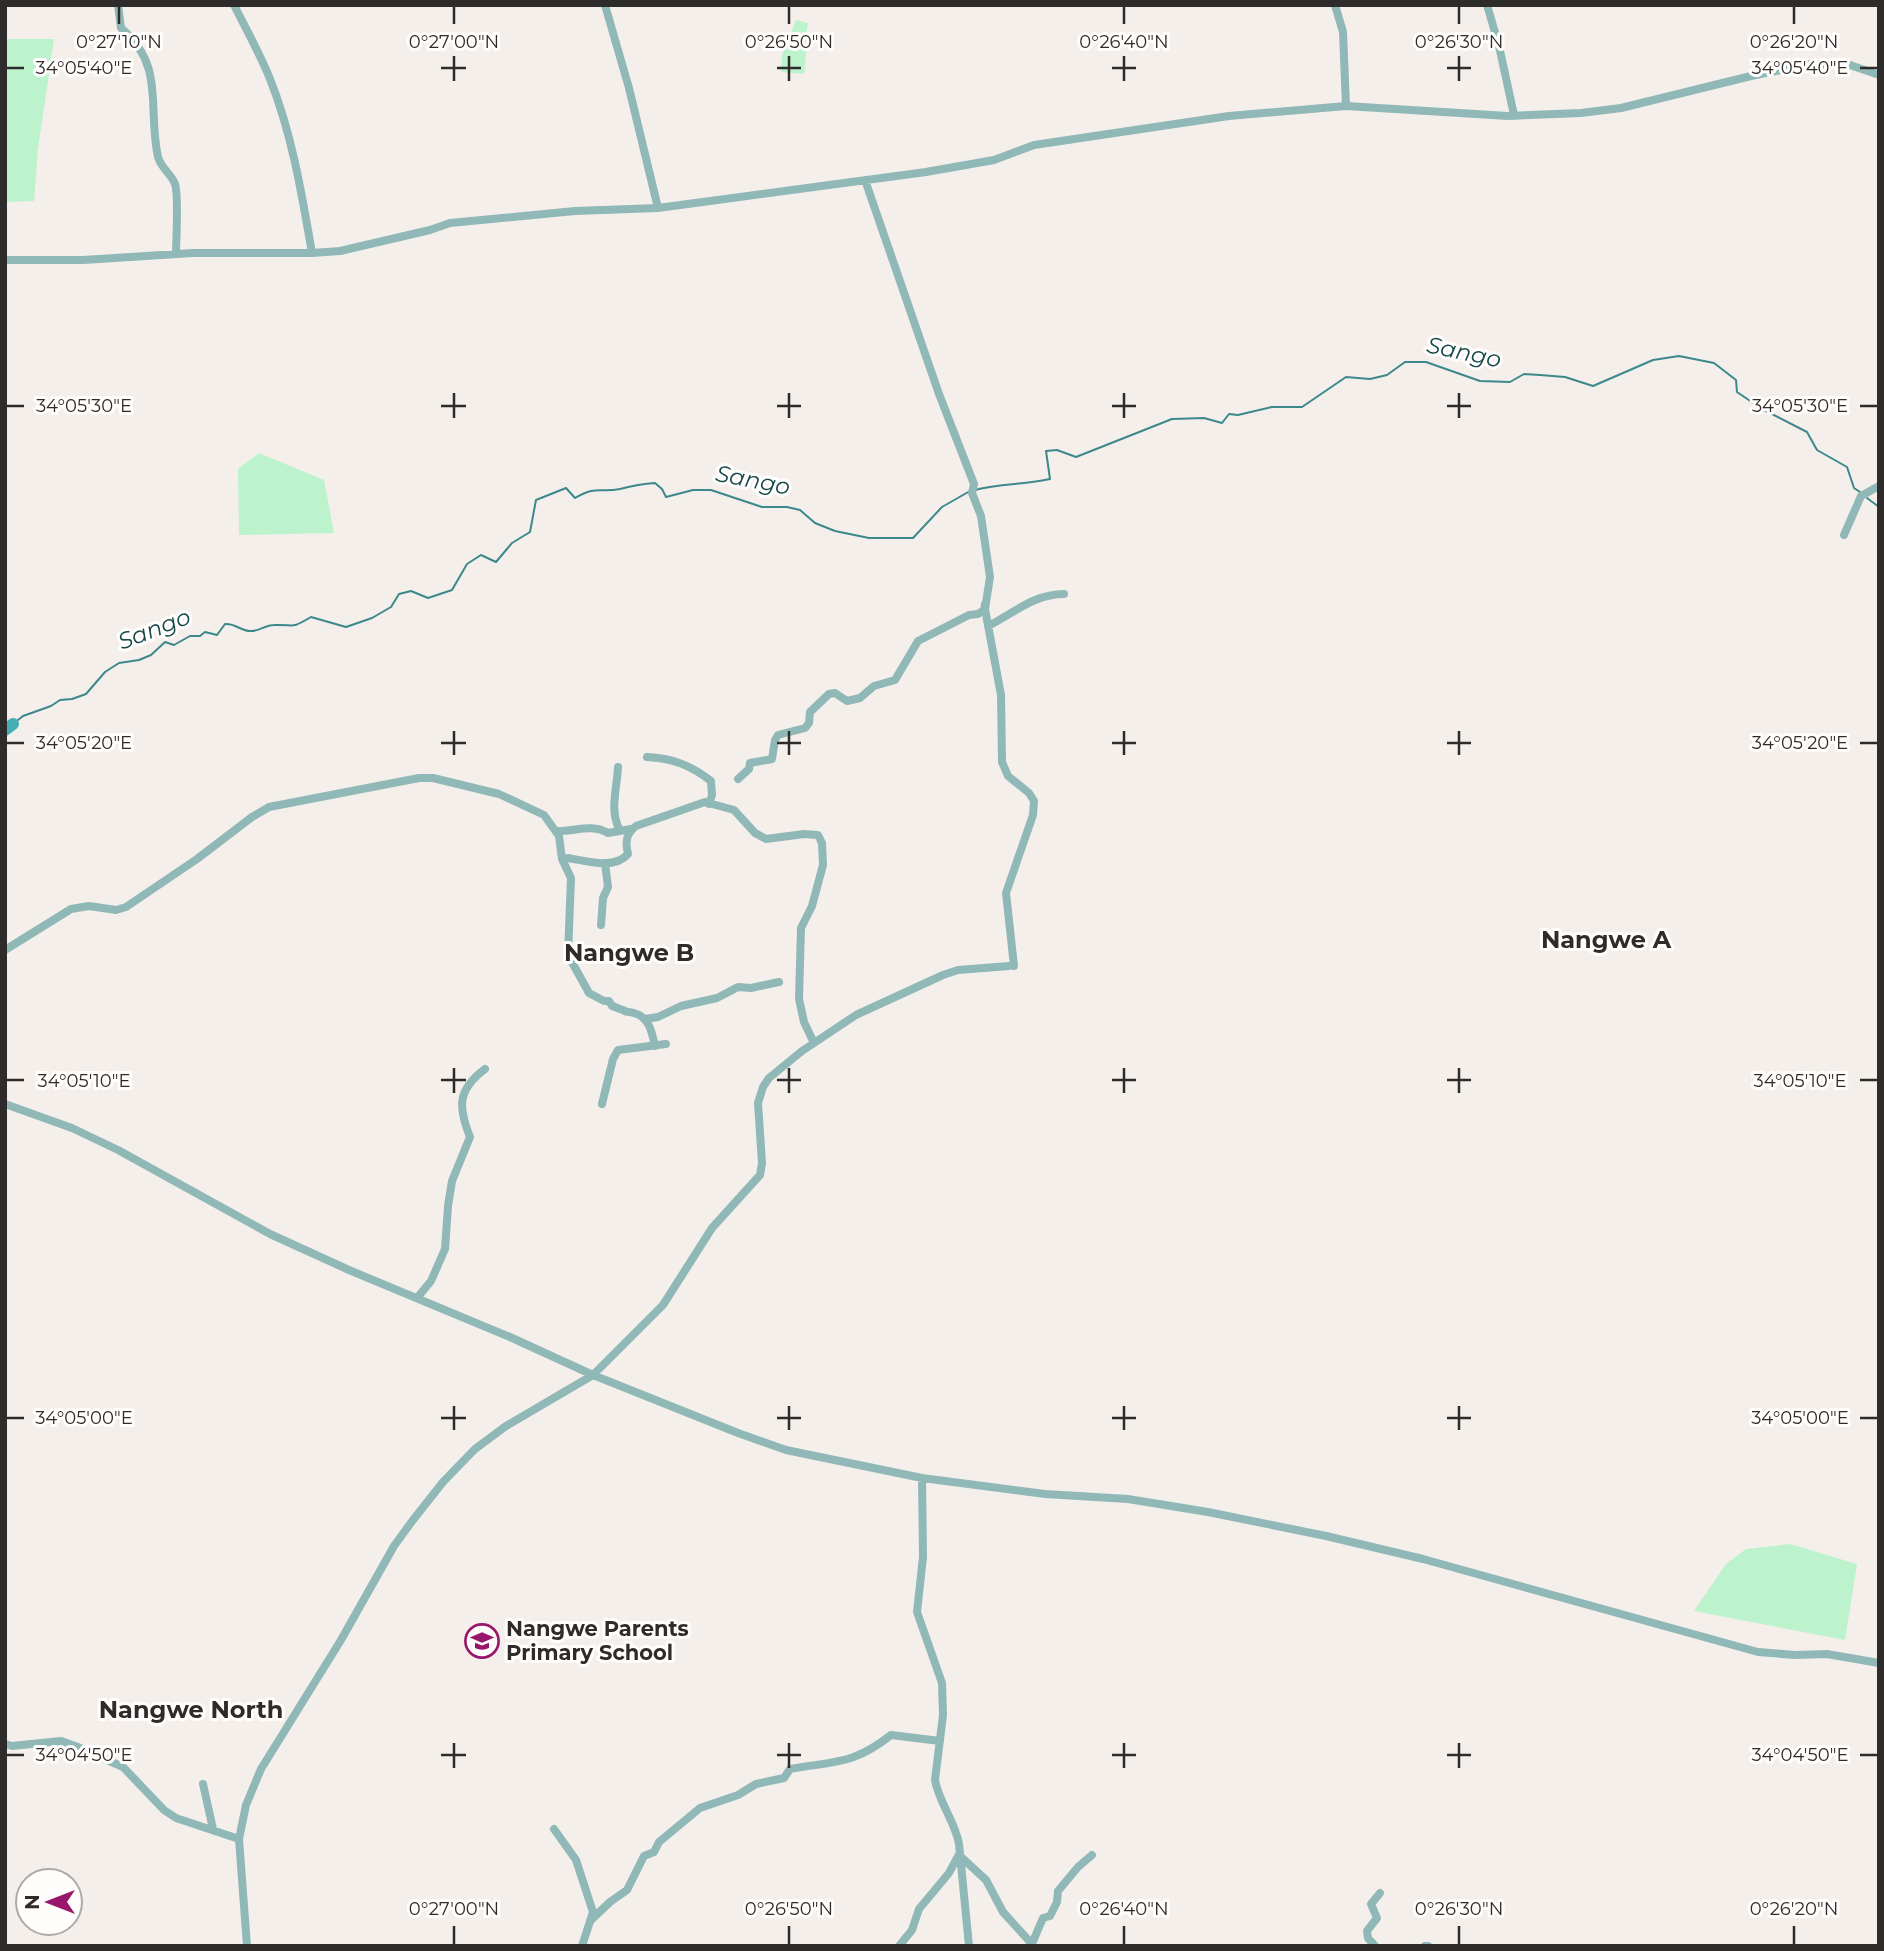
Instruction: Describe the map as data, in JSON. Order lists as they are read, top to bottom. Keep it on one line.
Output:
{"districts":["Nangwe A","Nangwe B","Nangwe North"],"water":["Sango"],"places":{"school or university":["Nangwe Parents Primary School"]},"north":"left","coordinates":["0°27'10\"N","0°27'00\"N","0°26'50\"N","0°26'40\"N","0°26'30\"N","0°26'20\"N","34°05'40\"E","34°05'30\"E","34°05'20\"E","34°05'10\"E","34°05'00\"E","34°04'50\"E"]}
